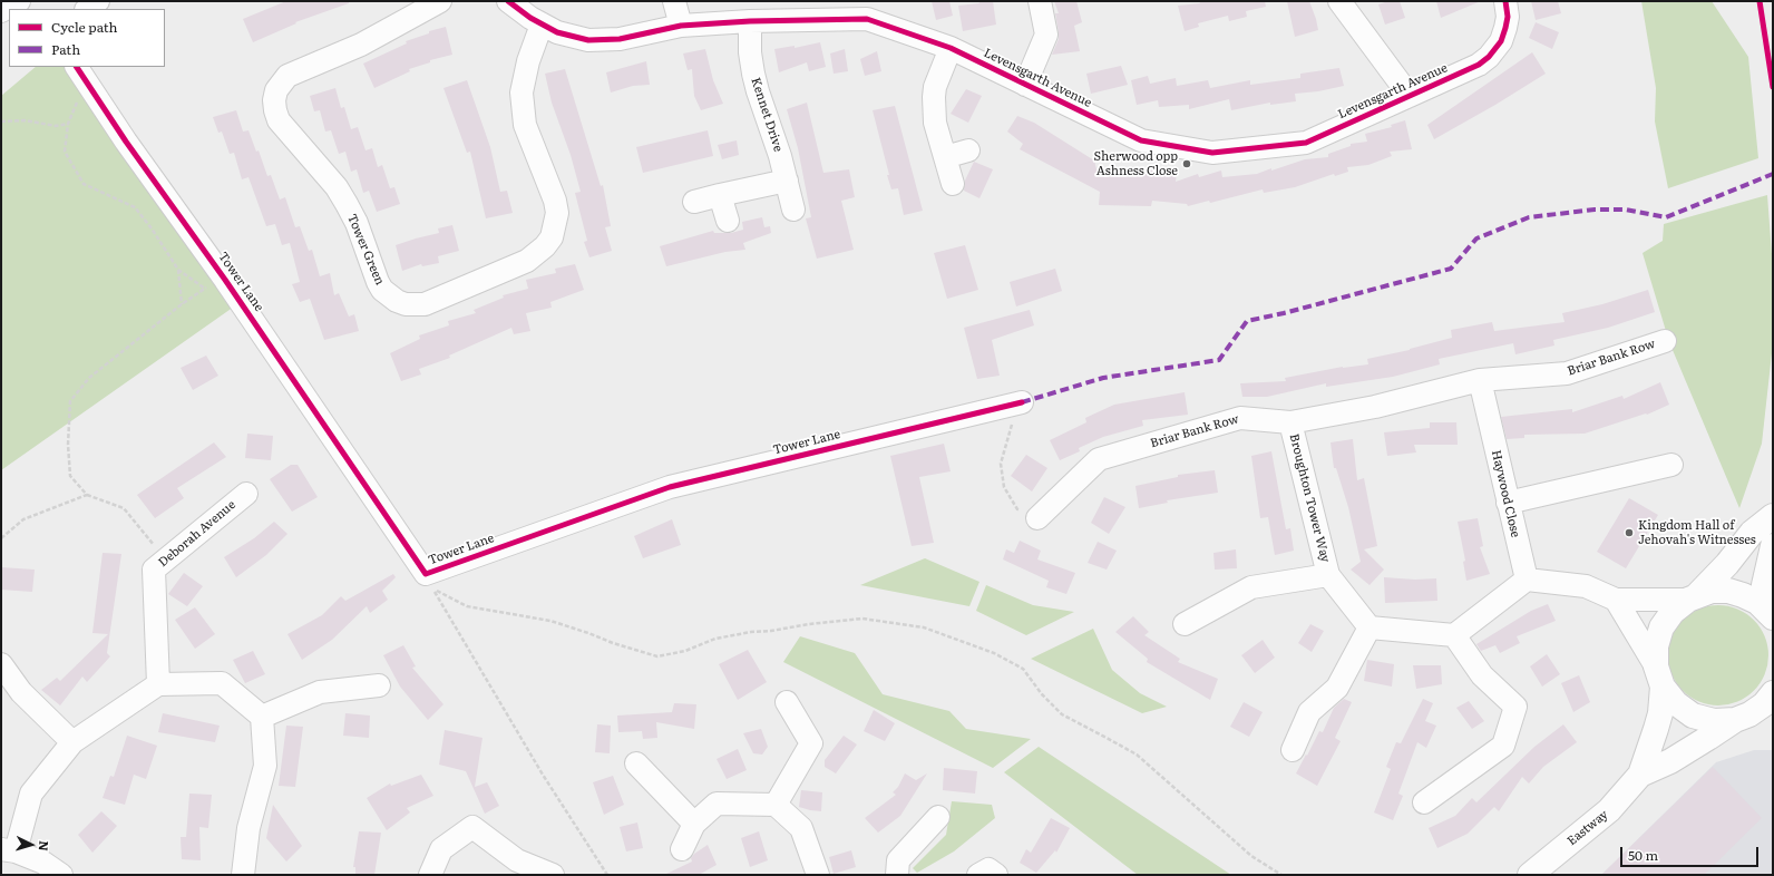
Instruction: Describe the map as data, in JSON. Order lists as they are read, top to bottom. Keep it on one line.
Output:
{"streets":{"main road":["Eastway"],"street":["Levensgarth Avenue","Kennet Drive","Tower Green","Tower Lane","Briar Bank Row","Haywood Close","Broughton Tower Way","Deborah Avenue"]},"crossings":[["Levensgarth Avenue","Kennet Drive"],["Levensgarth Avenue","Tower Green"],["Briar Bank Row","Haywood Close"],["Briar Bank Row","Broughton Tower Way"]],"places":["Sherwood opp Ashness Close","Kingdom Hall of Jehovah's Witnesses"],"legend":["Cycle path","Path"],"scale_bar":"50 m","north":"right"}
